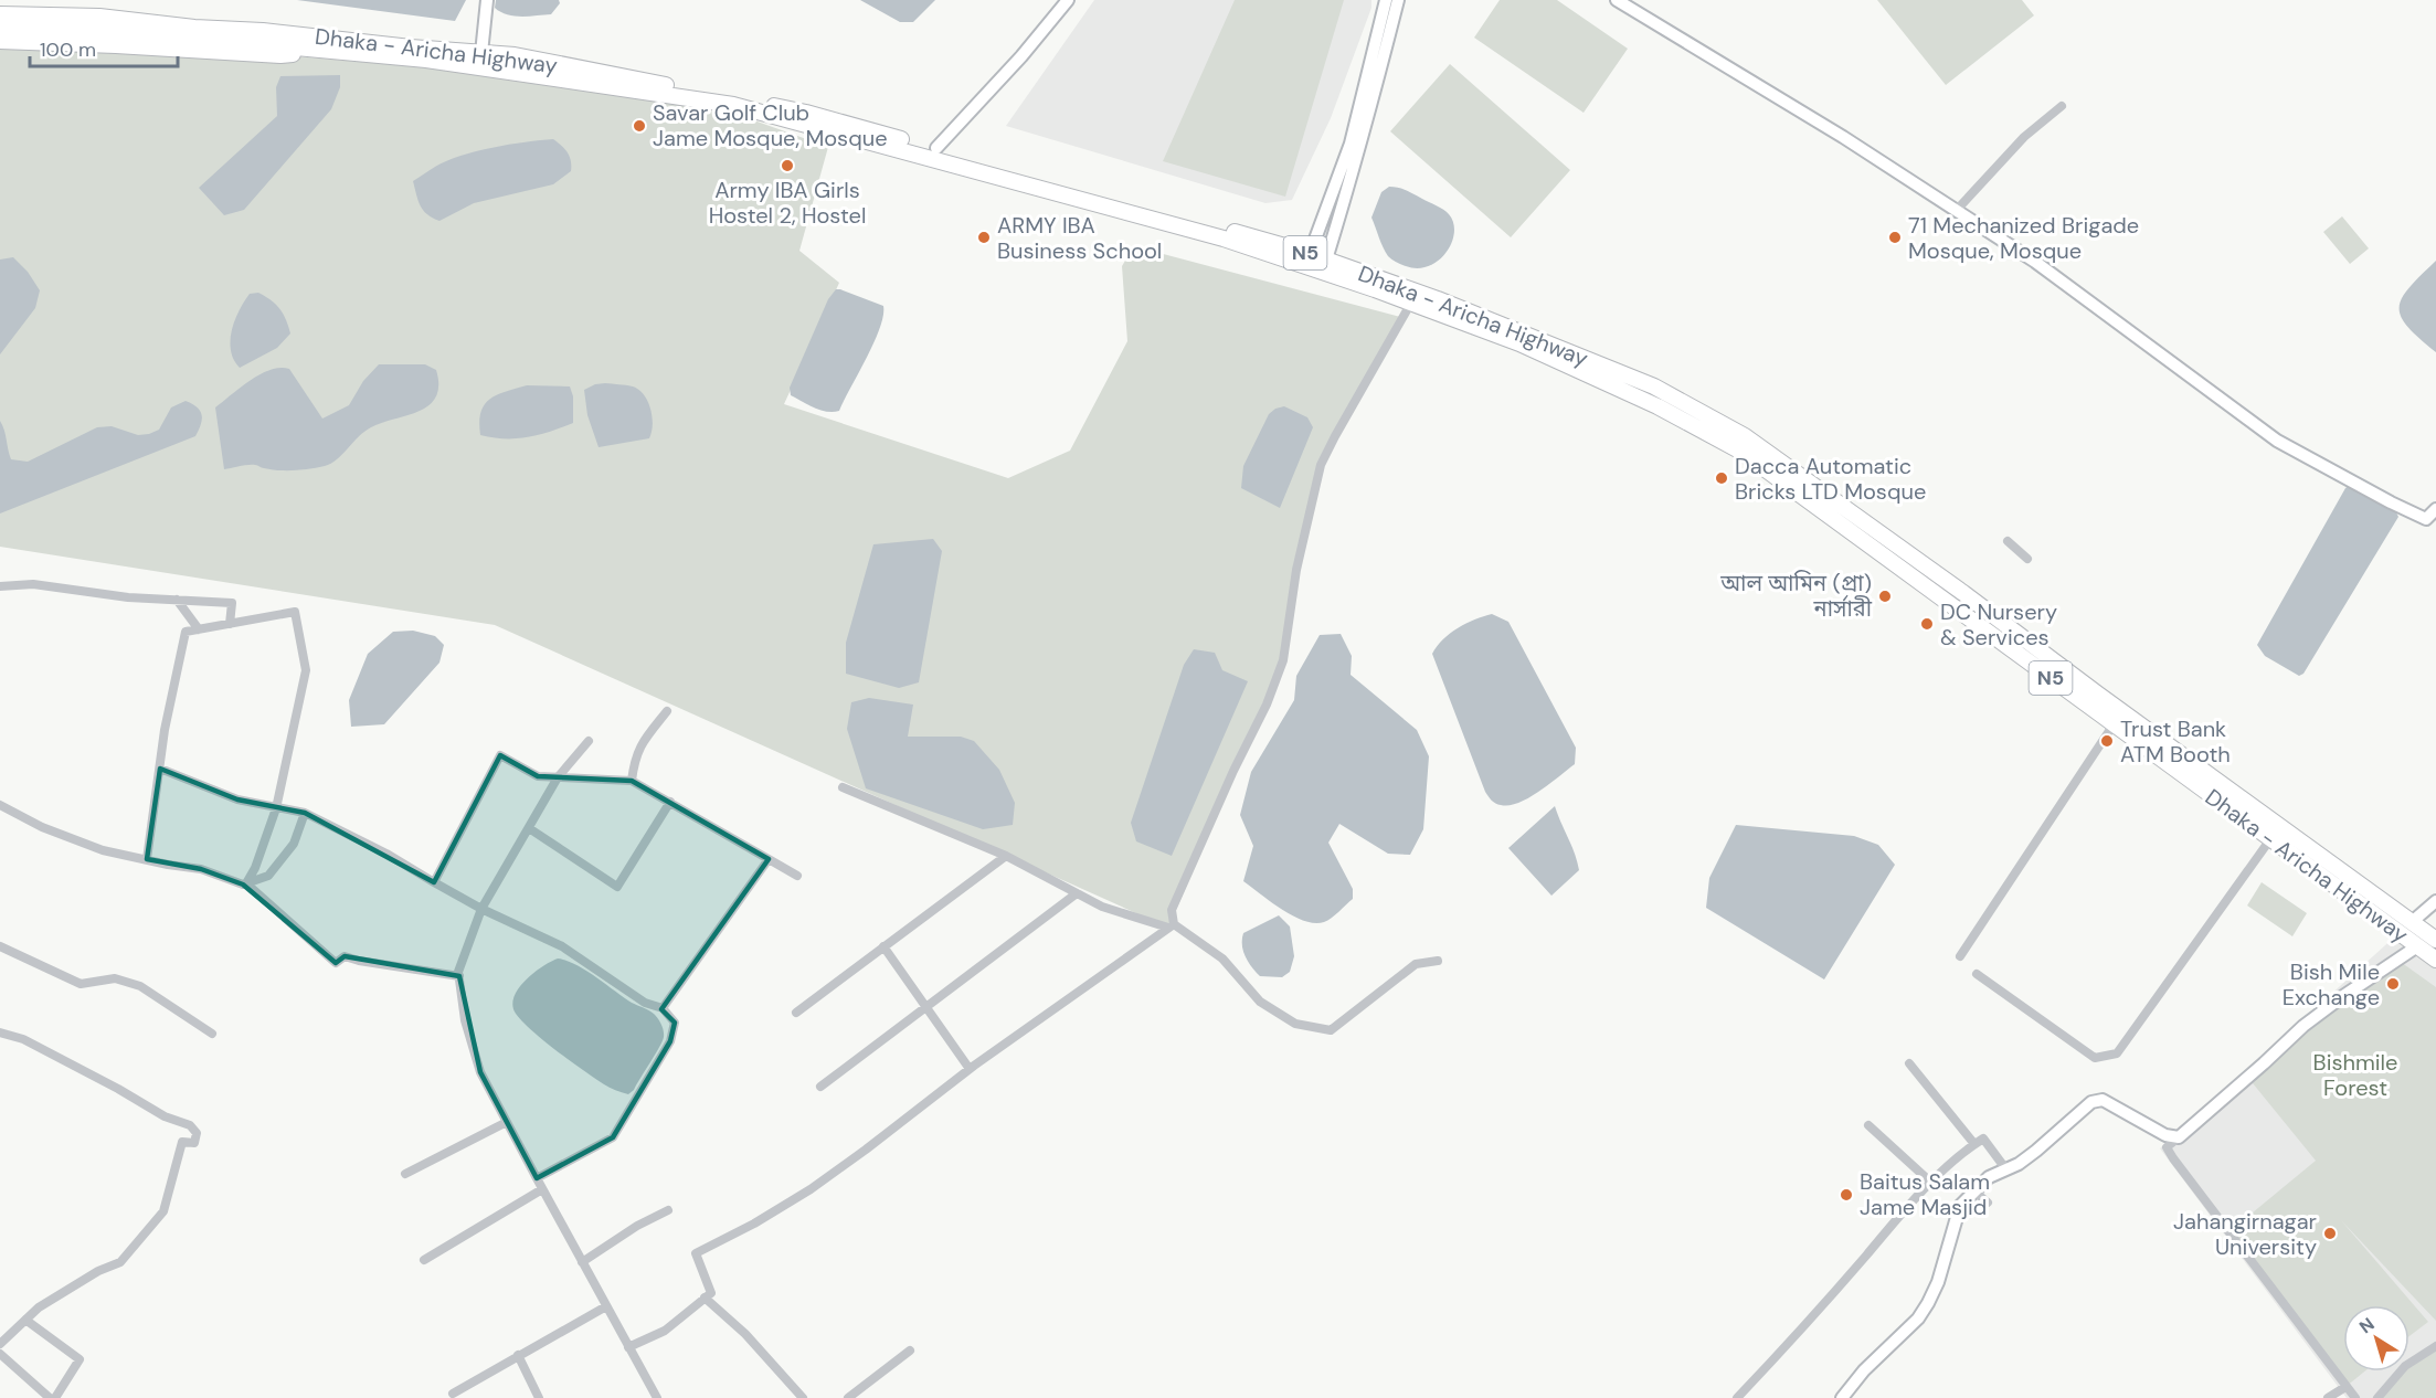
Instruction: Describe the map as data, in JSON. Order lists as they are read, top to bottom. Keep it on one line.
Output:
{"streets":{"highway":["Dhaka - Aricha Highway","N5"]},"crossings":[["Dhaka - Aricha Highway","N5"]],"parks":["Bishmile Forest"],"places":["Savar Golf Club Jame Mosque, Mosque","Army IBA Girls Hostel 2, Hostel","ARMY IBA Business School","71 Mechanized Brigade Mosque, Mosque","Dacca Automatic Bricks LTD Mosque","আল আমিন (প্রা) নার্সারী","DC Nursery & Services","Trust Bank ATM Booth","Bish Mile Exchange","Baitus Salam Jame Masjid","Jahangirnagar University"],"scale_bar":"100 m","north":"top left"}
